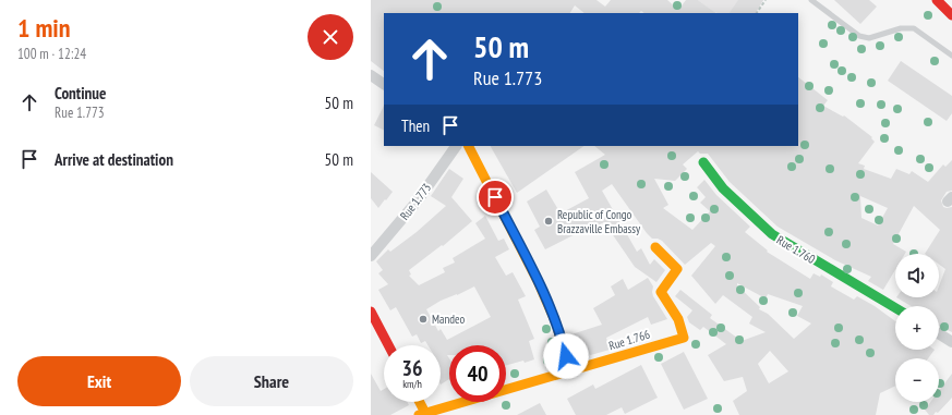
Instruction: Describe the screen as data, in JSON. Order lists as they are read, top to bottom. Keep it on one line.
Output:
{"streets":{"street":["Rue 1.773","Rue 1.760","Rue 1.766"]},"places":["Republic of Congo Brazzaville Embassy","Mandeo"],"page":{"heading":["1 min","100 m · 12:24"],"turn":["50 m","Rue 1.773"],"list":[{"name":"Continue","note":"Rue 1.773","value":"50 m"},{"name":"Arrive at destination","value":"50 m"}],"then":"Then","map_buttons":["+","−"],"speed":"36 km/h","limit":"40","buttons":["Exit","Share"]}}
